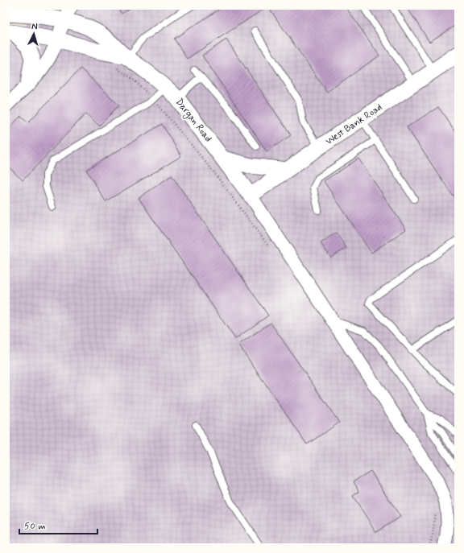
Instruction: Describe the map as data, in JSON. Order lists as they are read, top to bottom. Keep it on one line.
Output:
{"streets":{"street":["Dargan Road","West Bank Road"]},"crossings":[["Dargan Road","West Bank Road"]],"scale_bar":"50 m","north":"top"}
